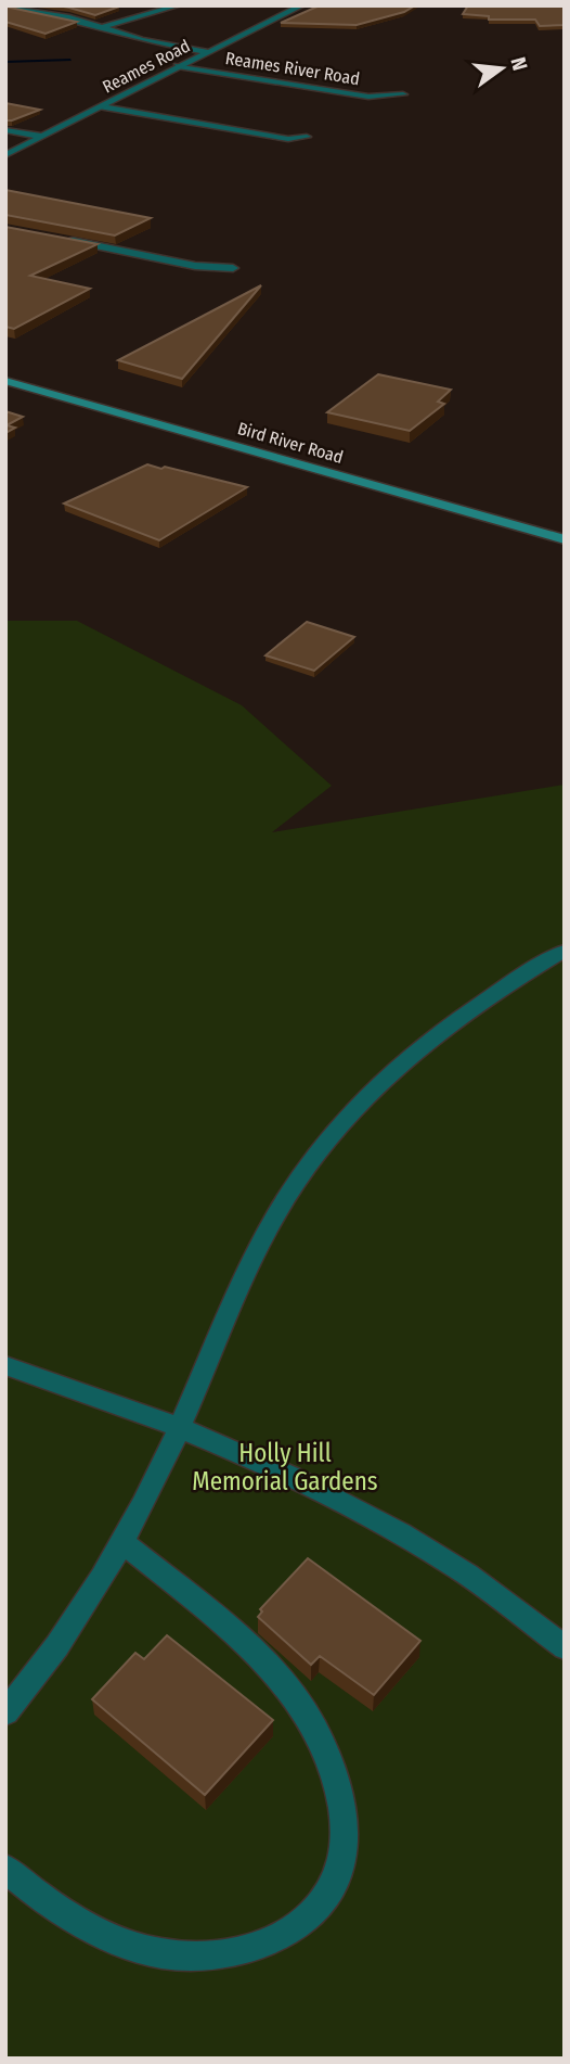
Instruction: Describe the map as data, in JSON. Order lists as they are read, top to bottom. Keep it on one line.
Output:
{"streets":{"street":["Reames Road","Reames River Road","Bird River Road"]},"crossings":[["Reames Road","Reames River Road"]],"parks":["Holly Hill Memorial Gardens"],"north":"right"}
